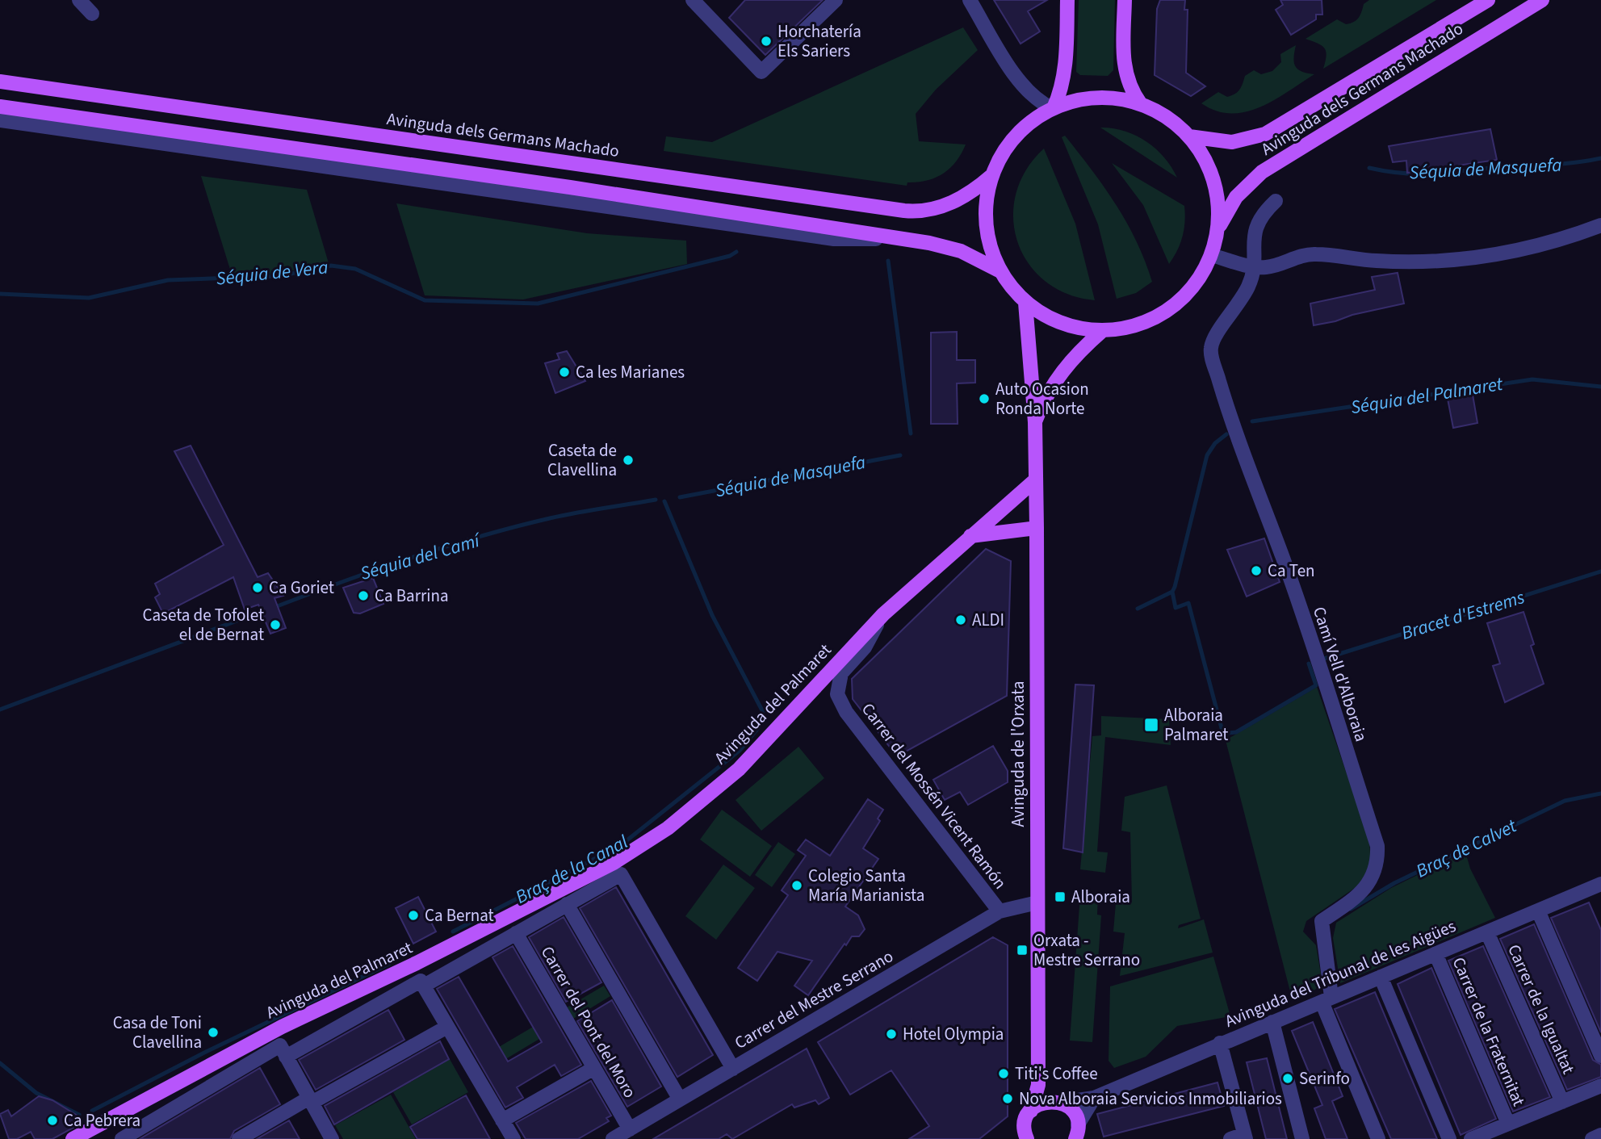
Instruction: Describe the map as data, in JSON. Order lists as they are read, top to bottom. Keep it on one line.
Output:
{"streets":{"main road":["Avinguda dels Germans Machado","Avinguda del Palmaret","Avinguda de l'Orxata"],"street":["Camí Vell d'Alboraia","Carrer del Mossén Vicent Ramón","Avinguda del Tribunal de les Aigües","Carrer del Mestre Serrano","Carrer de la Igualtat","Carrer del Pont del Moro","Carrer de la Fraternitat"]},"crossings":[["Camí Vell d'Alboraia","Avinguda del Tribunal de les Aigües"],["Avinguda del Palmaret","Avinguda de l'Orxata"],["Avinguda del Palmaret","Carrer del Mossén Vicent Ramón"],["Avinguda de l'Orxata","Carrer del Mestre Serrano"],["Carrer del Mossén Vicent Ramón","Carrer del Mestre Serrano"],["Avinguda del Tribunal de les Aigües","Carrer de la Igualtat"],["Avinguda del Tribunal de les Aigües","Carrer de la Fraternitat"],["Carrer del Mestre Serrano","Carrer del Pont del Moro"]],"water":["Séquia de Masquefa","Séquia de Vera","Séquia del Palmaret","Séquia del Camí","Bracet d'Estrems","Braç de Calvet","Braç de la Canal"],"places":{"other":["Horchatería Els Sariers","Ca les Marianes","Auto Ocasion Ronda Norte","Caseta de Clavellina","Ca Ten","Ca Goriet","Ca Barrina","ALDI","Caseta de Tofolet el de Bernat","Colegio Santa María Marianista","Ca Bernat","Casa de Toni Clavellina","Hotel Olympia","Titi's Coffee","Serinfo","Nova Alboraia Servicios Inmobiliarios","Ca Pebrera"],"transit":["Alboraia Palmaret","Alboraia","Orxata - Mestre Serrano"]}}
